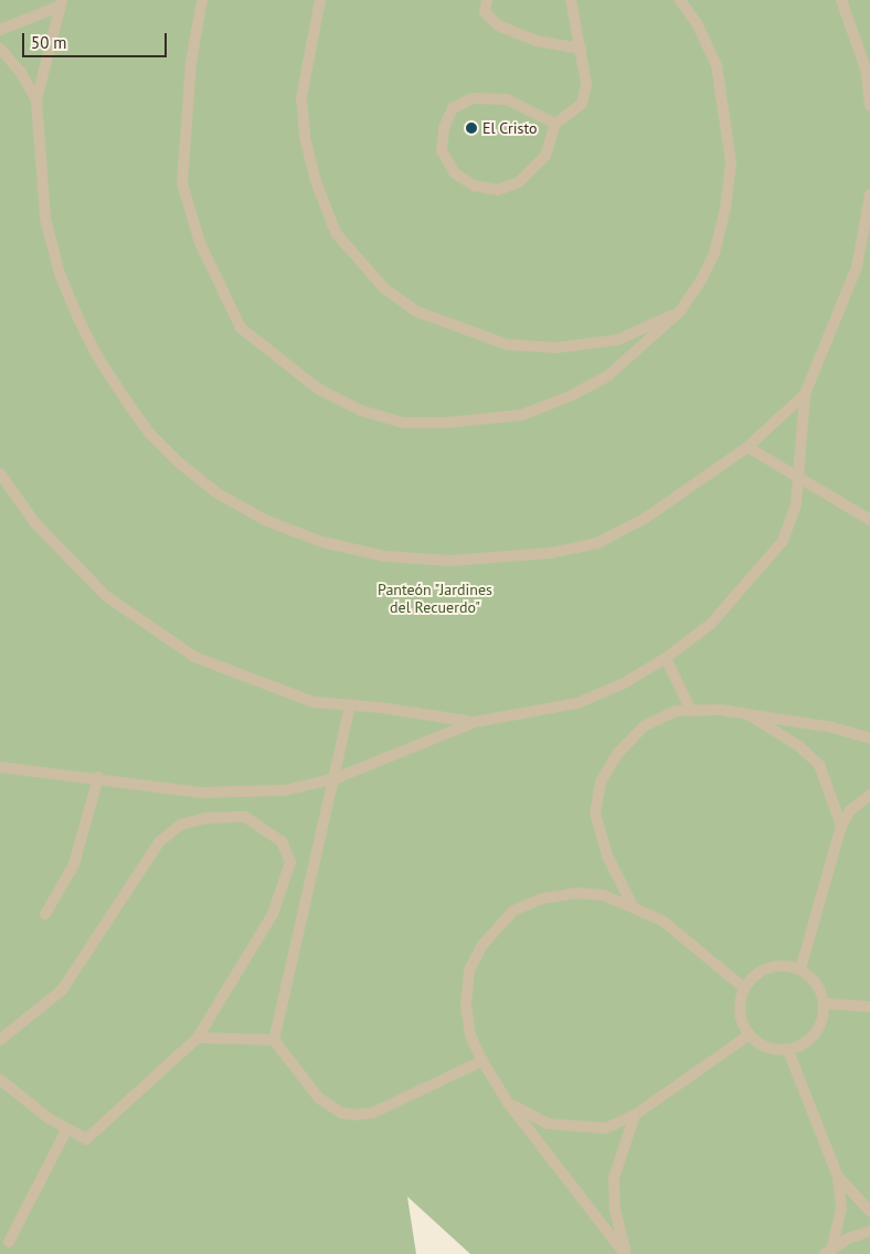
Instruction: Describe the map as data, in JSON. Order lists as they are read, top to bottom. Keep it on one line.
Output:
{"parks":["Panteón \"Jardines del Recuerdo\""],"places":["El Cristo"],"scale_bar":"50 m"}
